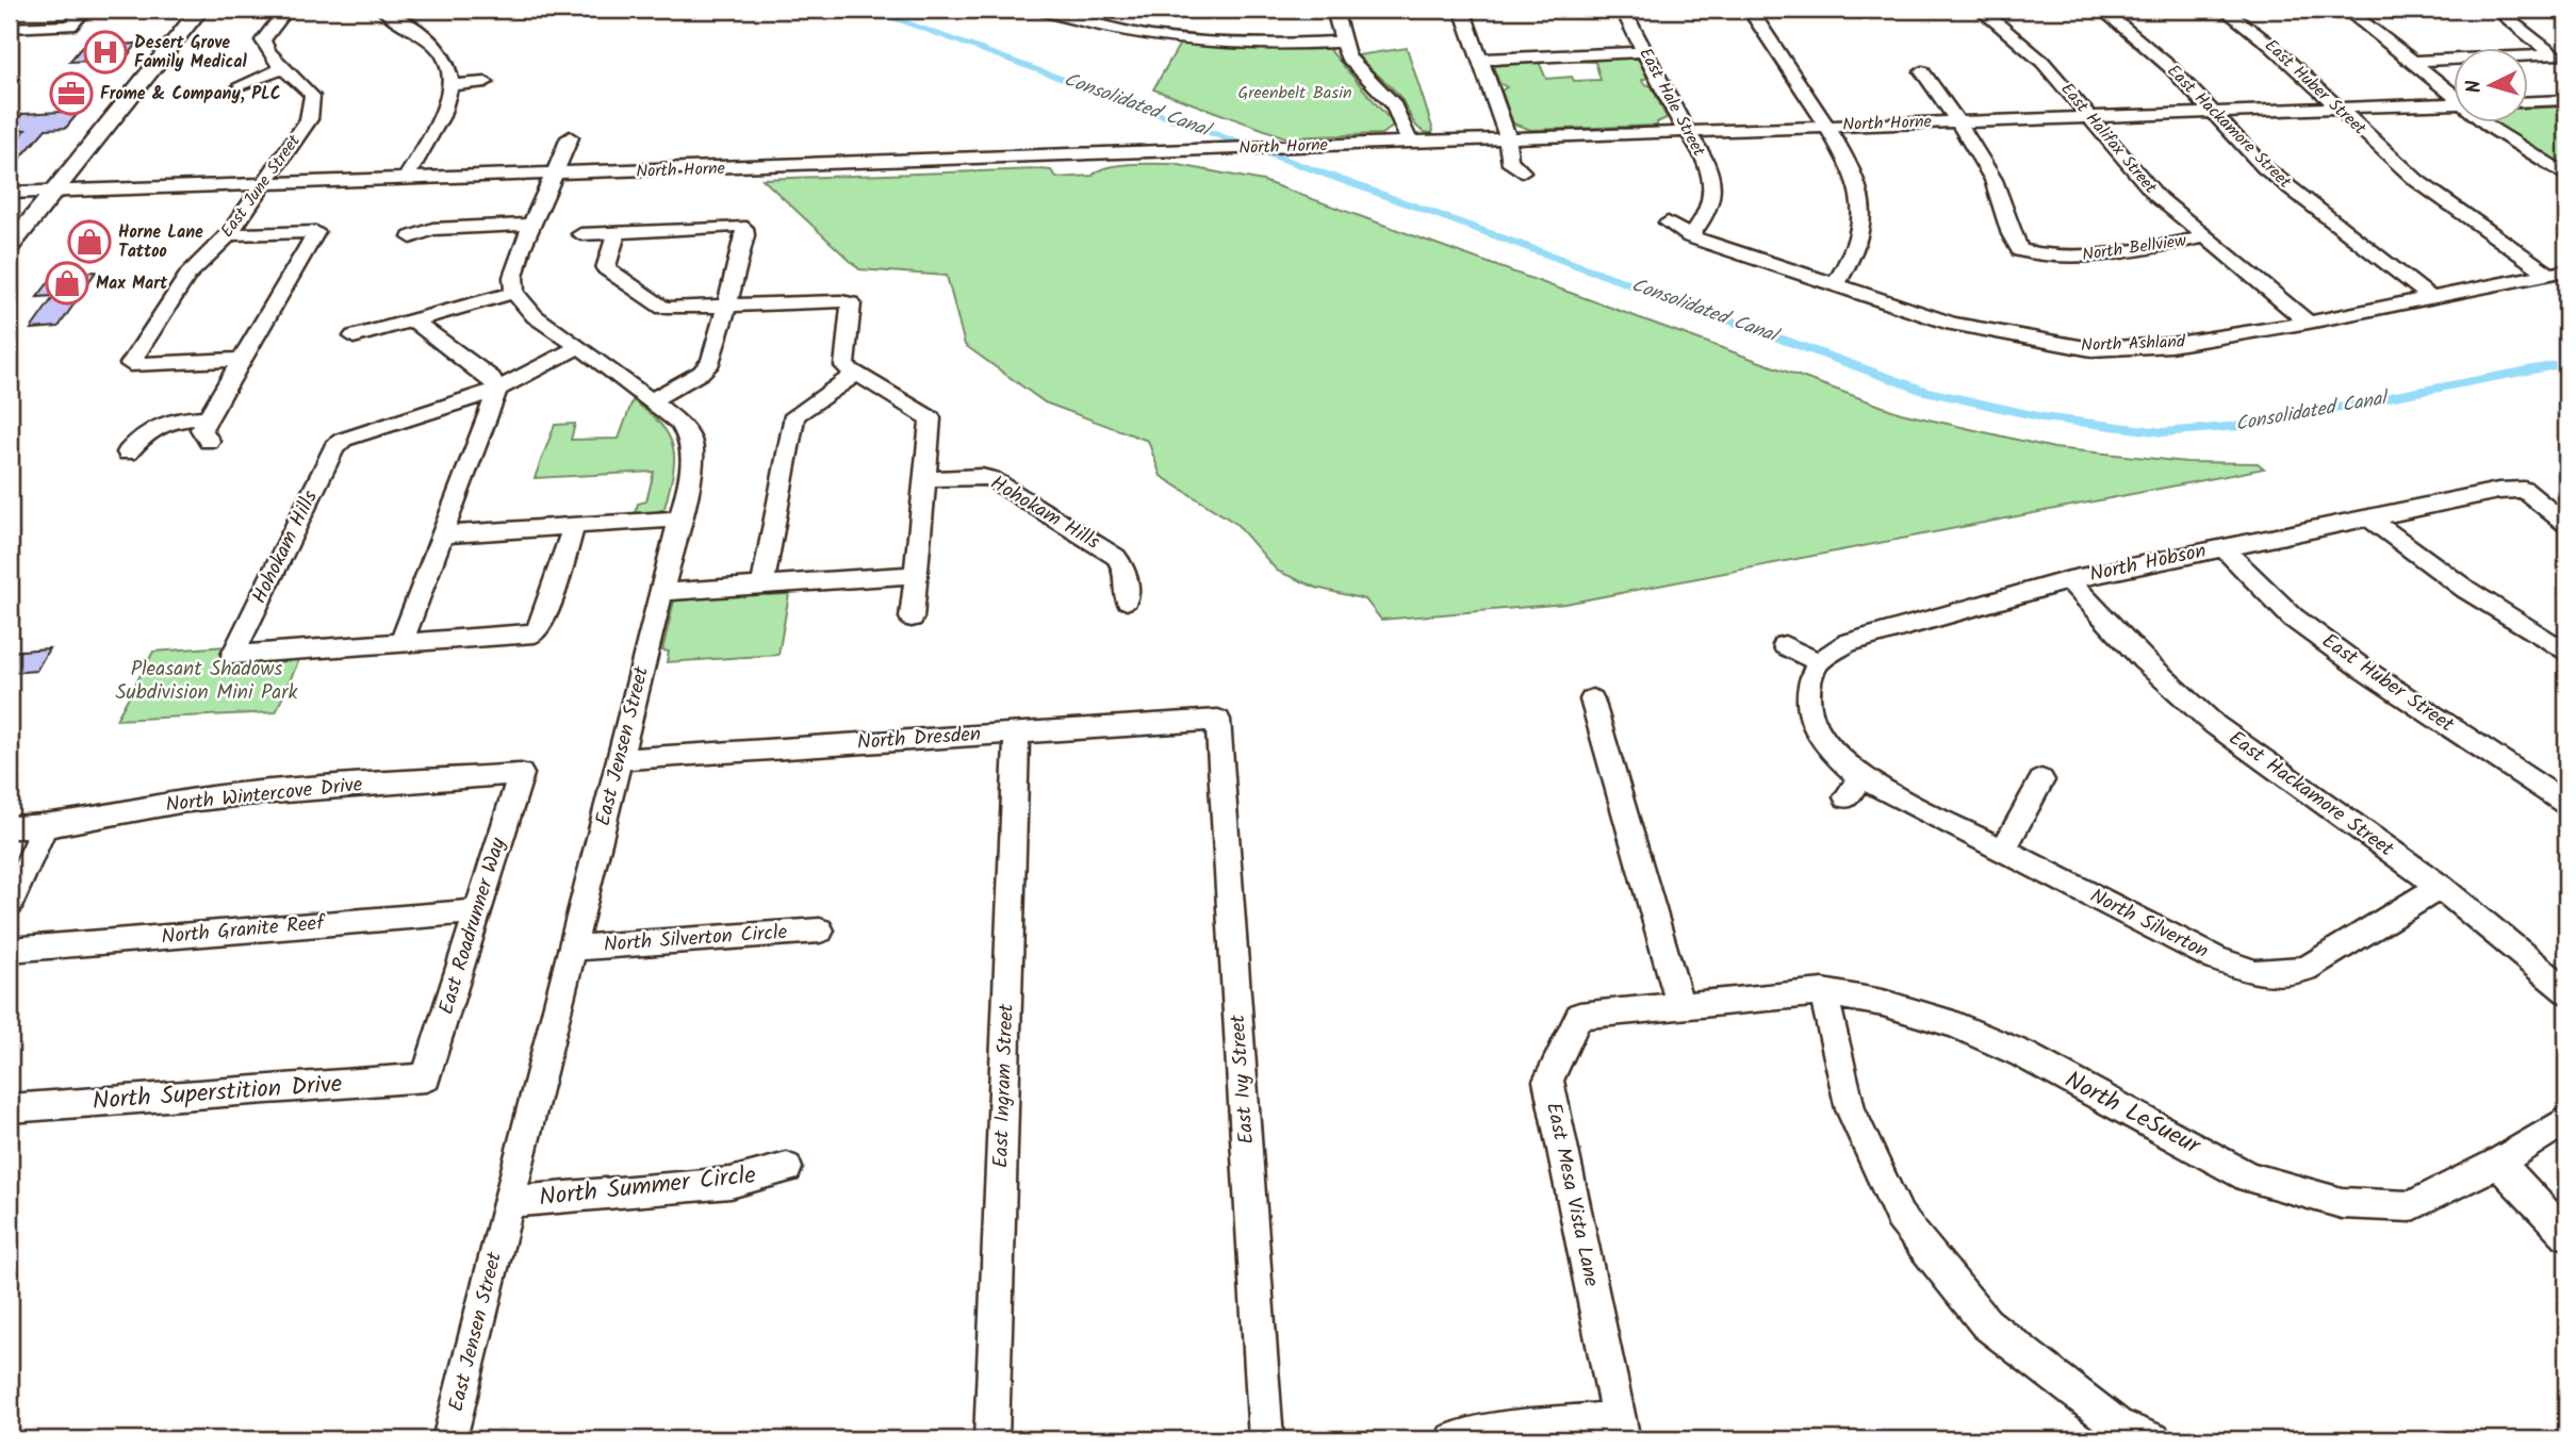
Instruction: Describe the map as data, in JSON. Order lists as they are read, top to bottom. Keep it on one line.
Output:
{"streets":{"street":["East Huber Street","East Hale Street","North Horne","East Hackamore Street","East Halifax Street","East June Street","North Bellview","North Ashland","Hohokam Hills","North Hobson","North Dresden","East Jensen Street","North Wintercove Drive","North Silverton","East Roadrunner Way","North Granite Reef","North Silverton Circle","East Ivy Street","East Ingram Street","North Superstition Drive","North LeSueur","North Summer Circle","East Mesa Vista Lane"]},"crossings":[["East Huber Street","North Horne"],["East Huber Street","North Ashland"],["East Huber Street","North Hobson"],["East Hale Street","North Horne"],["East Hale Street","North Ashland"],["North Horne","East Hackamore Street"],["North Horne","East Halifax Street"],["North Horne","East June Street"],["North Horne","North Bellview"],["East Hackamore Street","North Ashland"],["East Hackamore Street","North Hobson"],["East Hackamore Street","North Silverton"],["East Halifax Street","North Bellview"],["East Halifax Street","North Ashland"],["Hohokam Hills","East Jensen Street"],["North Hobson","North Silverton"],["North Dresden","East Jensen Street"],["North Dresden","East Ivy Street"],["North Dresden","East Ingram Street"],["East Jensen Street","North Silverton Circle"],["East Jensen Street","North Summer Circle"],["North Wintercove Drive","East Roadrunner Way"],["East Roadrunner Way","North Granite Reef"],["East Roadrunner Way","North Superstition Drive"],["North LeSueur","East Mesa Vista Lane"]],"water":["Consolidated Canal"],"parks":["Greenbelt Basin","Pleasant Shadows Subdivision Mini Park"],"places":{"hospital":["Desert Grove Family Medical"],"office":["Frome & Company, PLC"],"shop":["Horne Lane Tattoo","Max Mart"]},"north":"left"}
